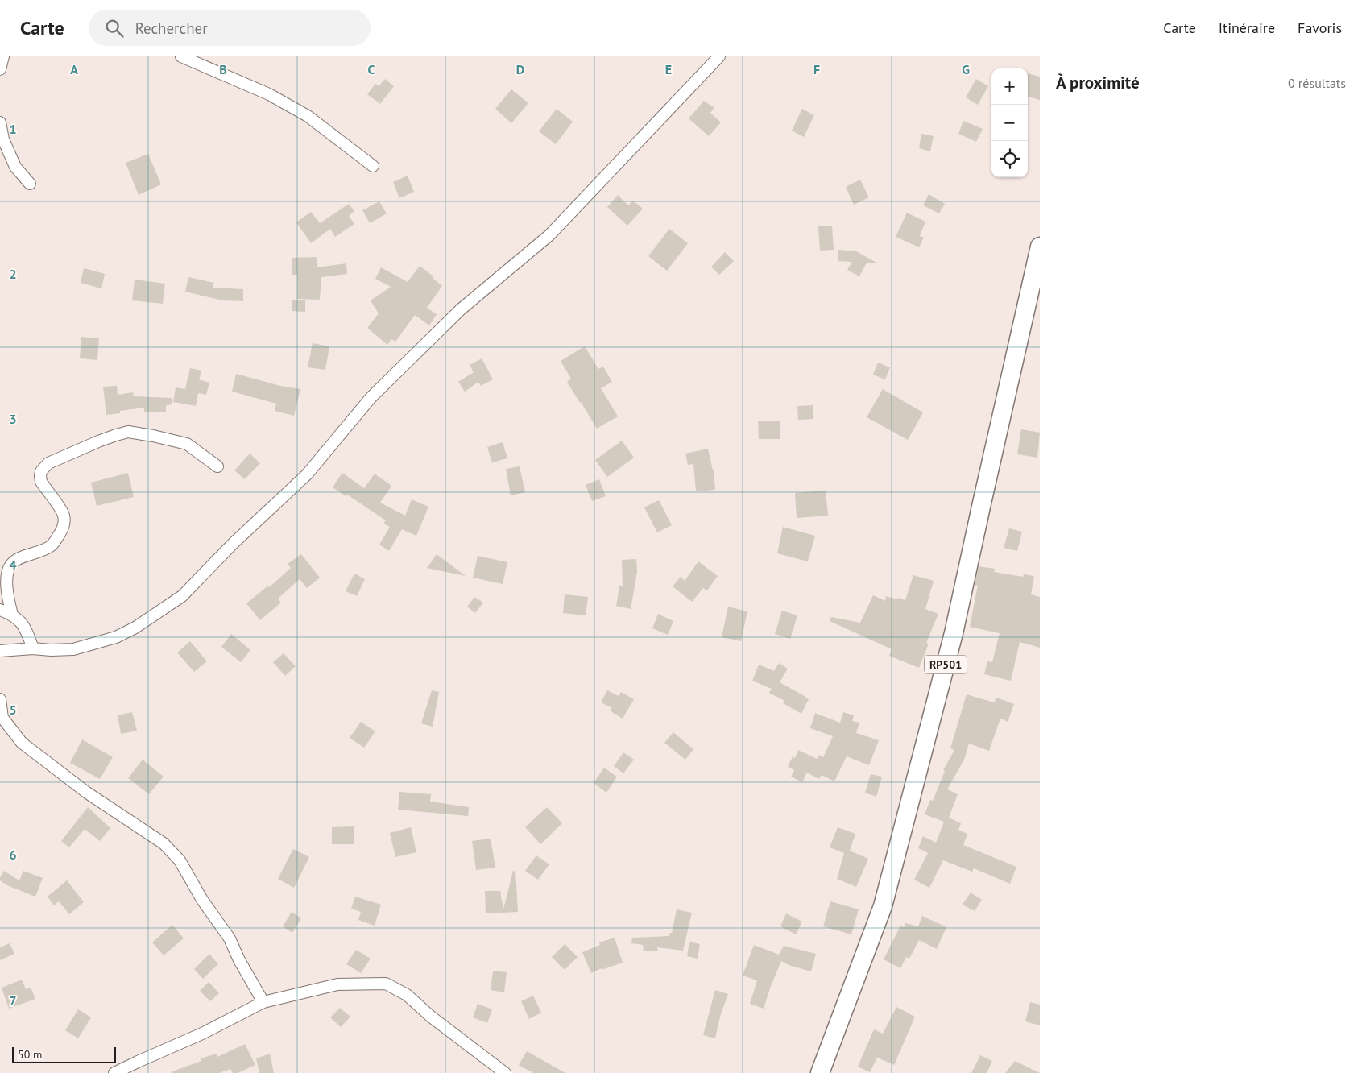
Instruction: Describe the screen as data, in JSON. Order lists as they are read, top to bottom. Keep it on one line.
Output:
{"streets":{"main road":["RP501"]},"scale_bar":"50 m","page":{"header":"Carte","search":"Rechercher","nav":["Carte","Itinéraire","Favoris"],"heading":["À proximité","0 résultats"],"map_buttons":["+","−"],"scale":"50 m"},"grid":{"columns":["A","B","C","D","E","F","G"],"rows":["1","2","3","4","5","6","7"]}}
